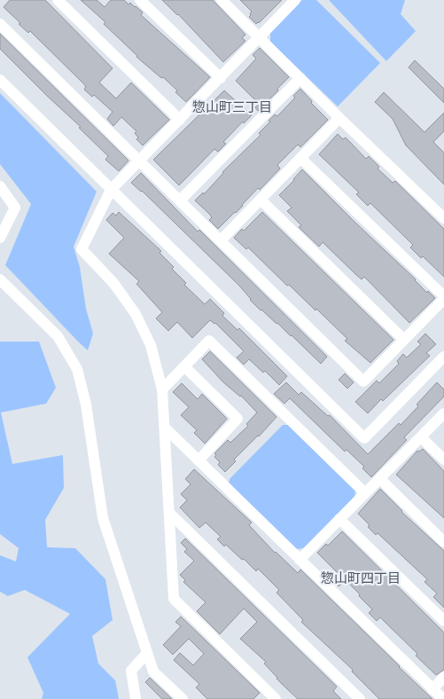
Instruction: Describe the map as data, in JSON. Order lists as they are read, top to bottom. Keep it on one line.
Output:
{"districts":["惣山町三丁目","惣山町四丁目"]}
